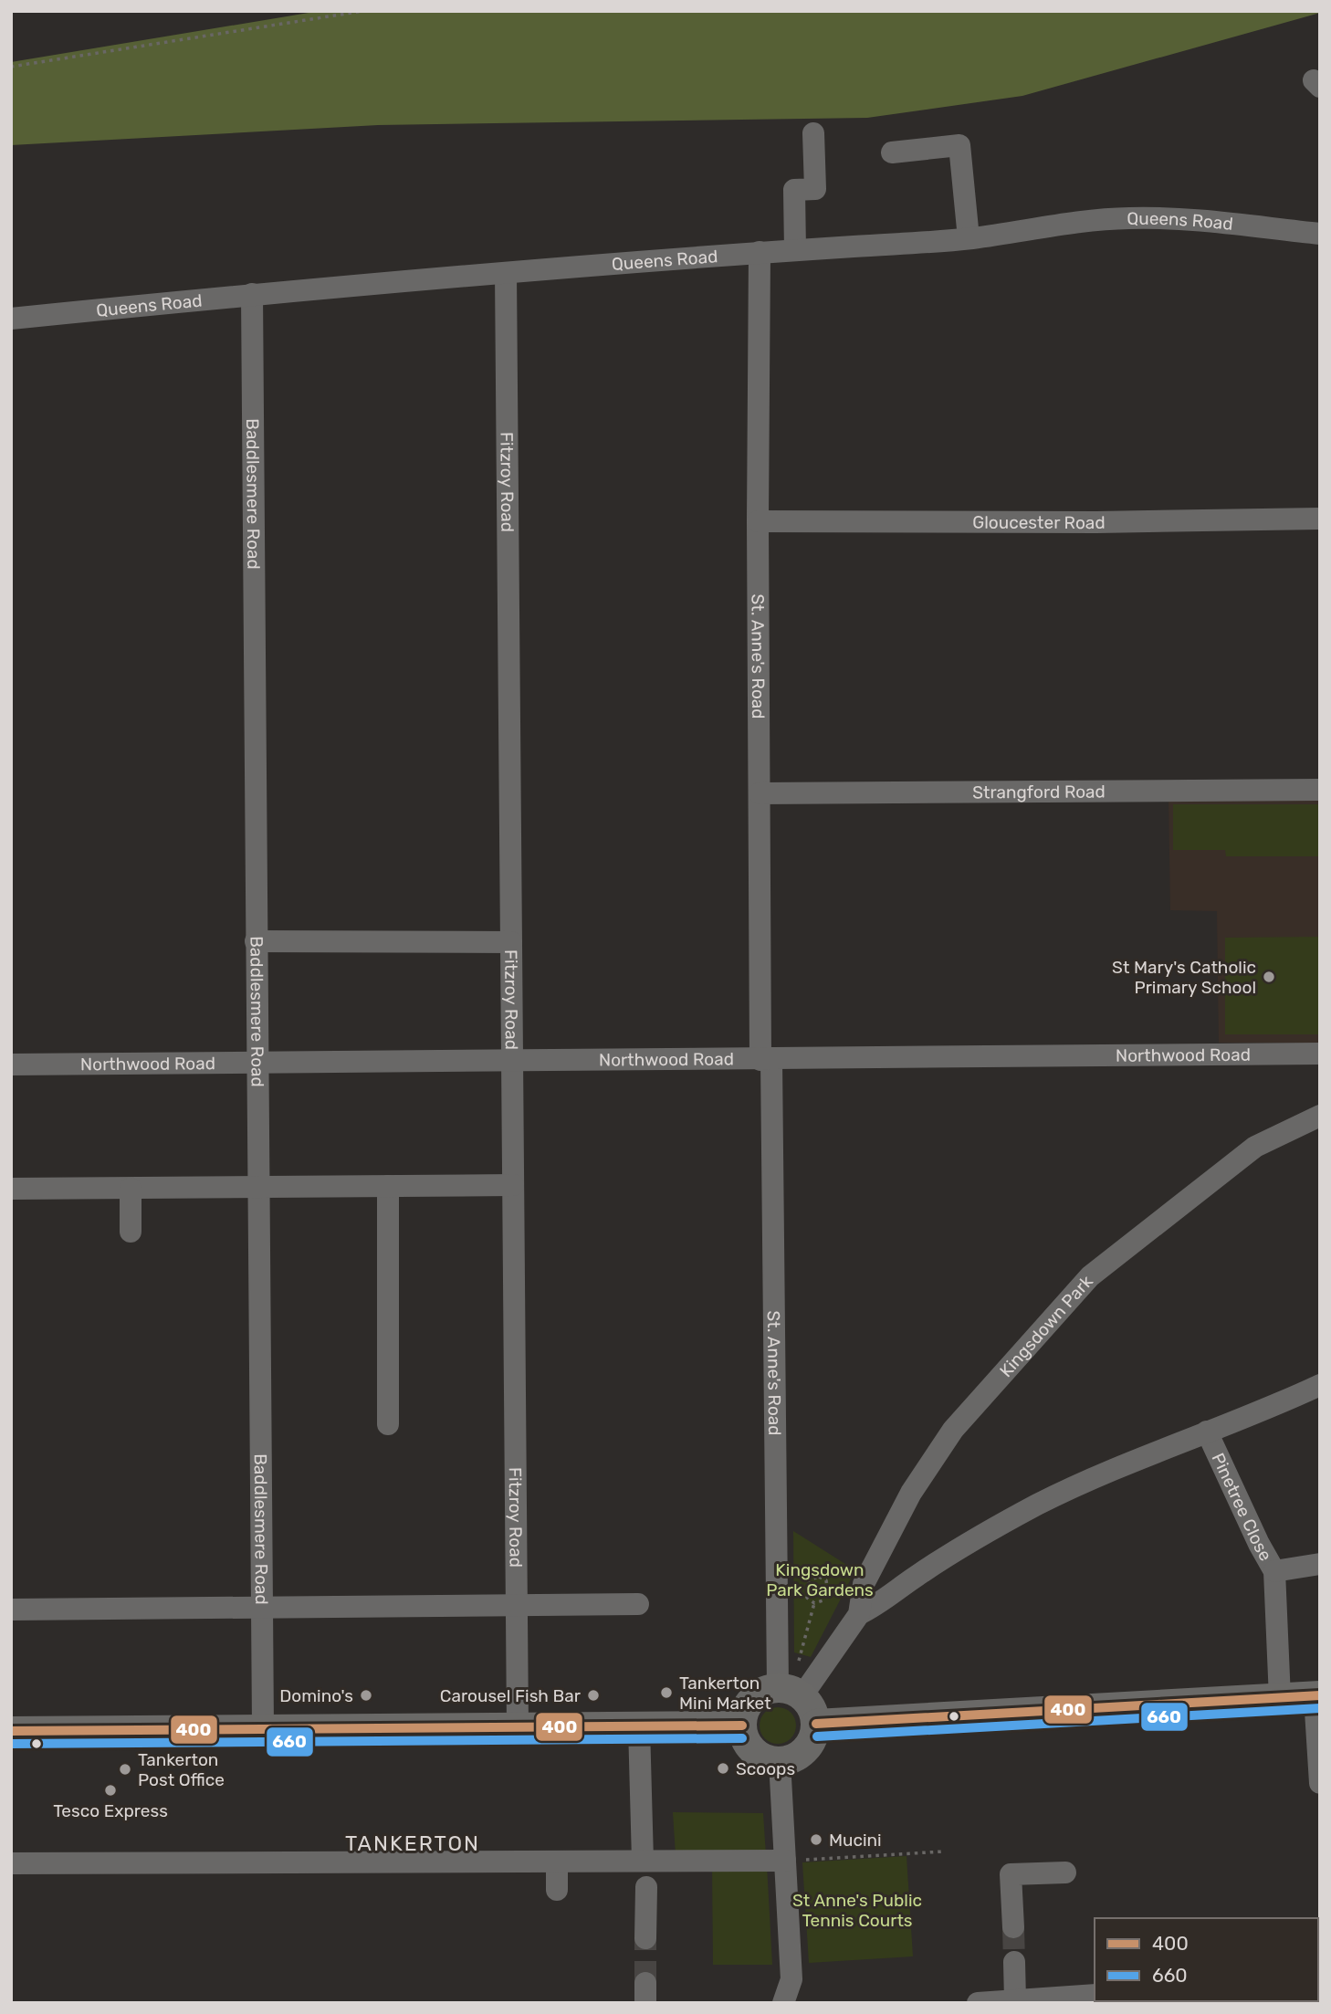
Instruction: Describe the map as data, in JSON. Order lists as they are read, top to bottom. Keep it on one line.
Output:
{"streets":{"street":["Queens Road","Fitzroy Road","Baddlesmere Road","Gloucester Road","St. Anne's Road","Strangford Road","Northwood Road","Kingsdown Park","Pinetree Close"]},"crossings":[["Queens Road","Fitzroy Road"],["Queens Road","Baddlesmere Road"],["Queens Road","St. Anne's Road"],["Fitzroy Road","Northwood Road"],["Baddlesmere Road","Northwood Road"],["Gloucester Road","St. Anne's Road"],["St. Anne's Road","Strangford Road"],["St. Anne's Road","Northwood Road"],["St. Anne's Road","Kingsdown Park"],["Kingsdown Park","Pinetree Close"]],"districts":["TANKERTON"],"parks":["Kingsdown Park Gardens","St Anne's Public Tennis Courts"],"places":["St Mary's Catholic Primary School","Tankerton Mini Market","Domino's","Carousel Fish Bar","Scoops","Tankerton Post Office","Tesco Express","Mucini"],"lines":["transit line 400","transit line 660"],"legend":["400","660"]}
